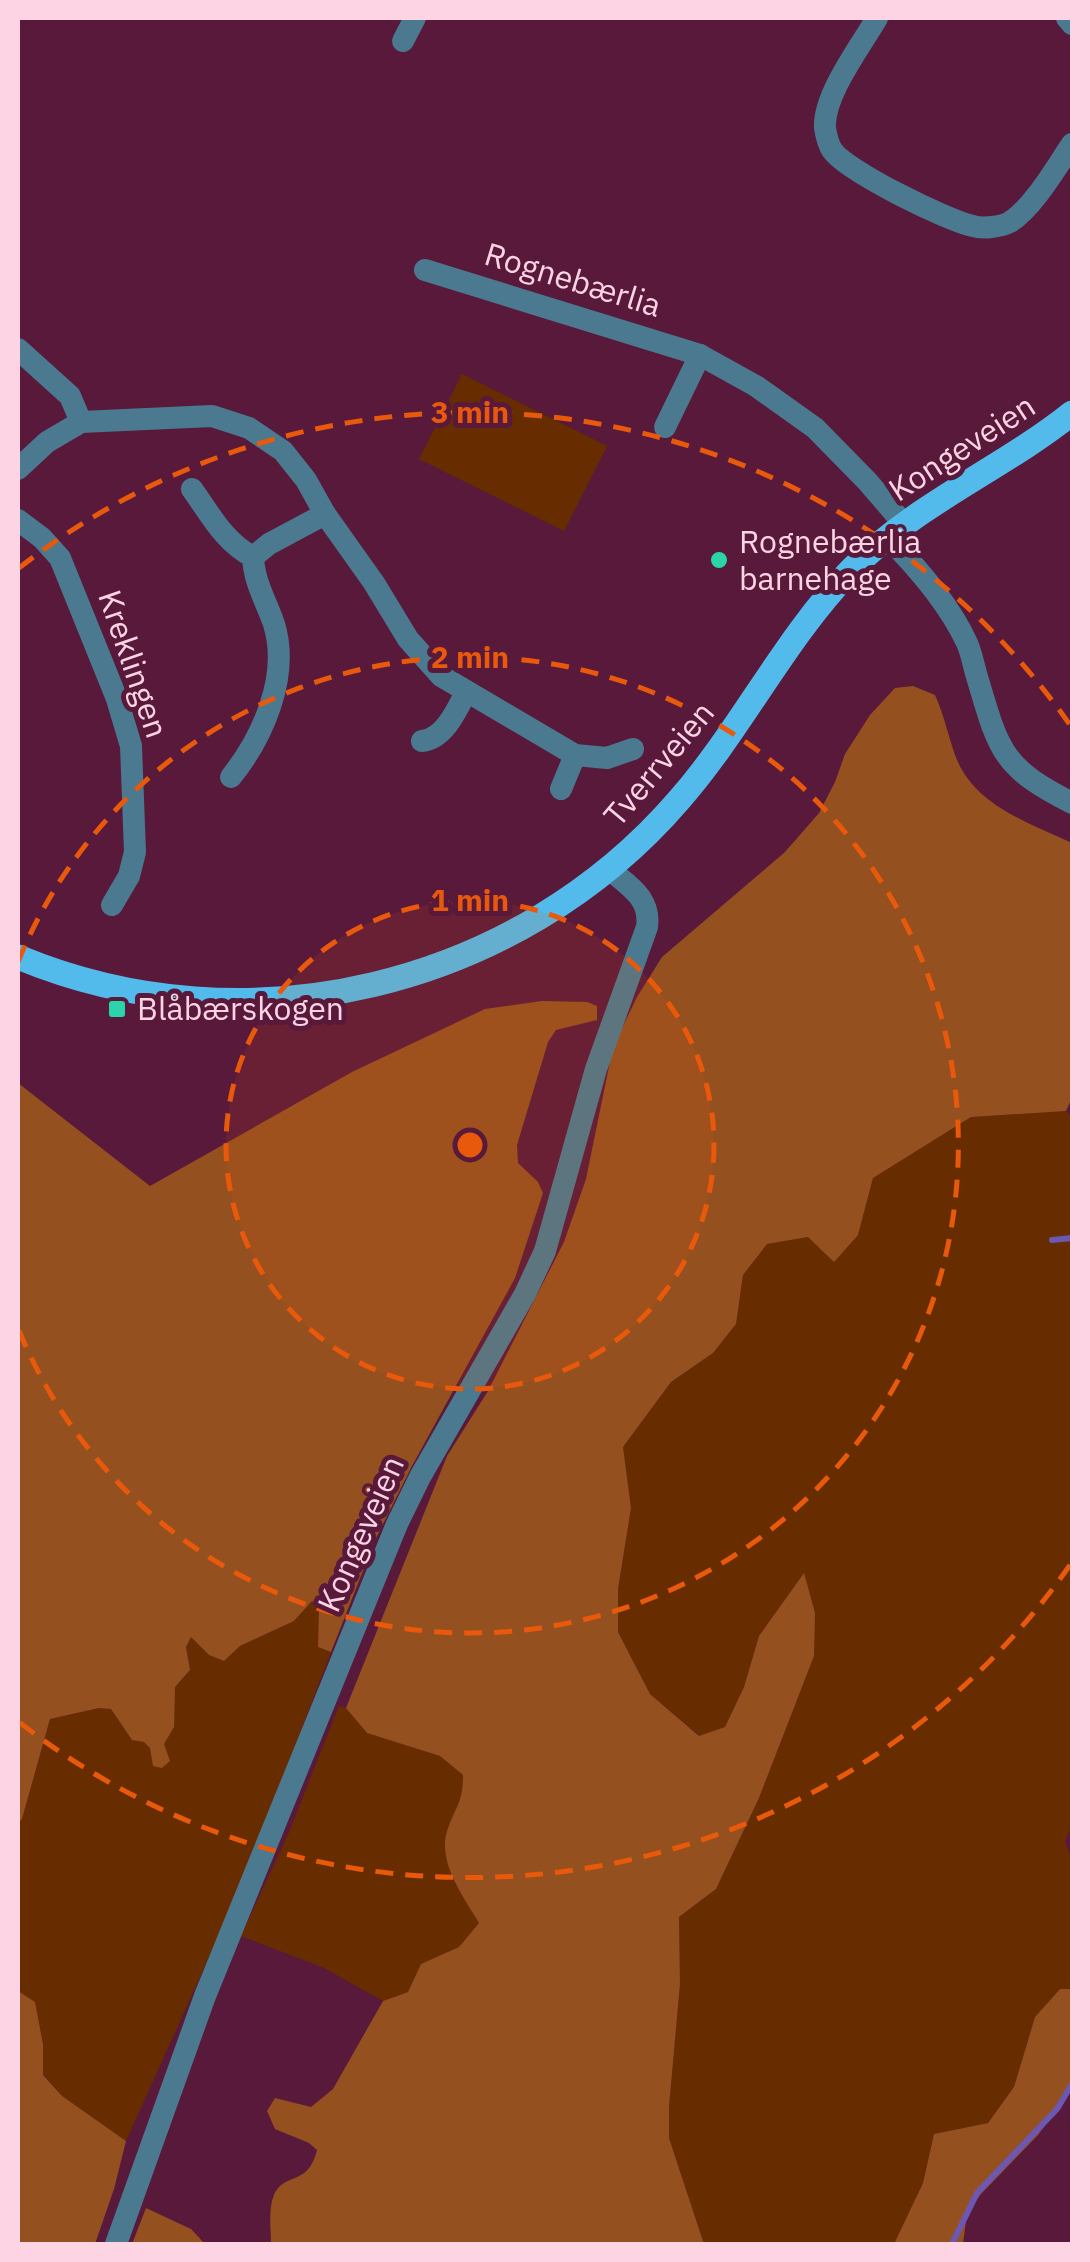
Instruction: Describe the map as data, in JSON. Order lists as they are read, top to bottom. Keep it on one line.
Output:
{"streets":{"main road":["Kongeveien","Tverrveien"],"street":["Rognebærlia","Kreklingen"]},"crossings":[["Rognebærlia","Kongeveien"],["Rognebærlia","Tverrveien"],["Kongeveien","Tverrveien"]],"places":{"other":["Rognebærlia barnehage"],"transit":["Blåbærskogen"]},"rings":["3 min","2 min","1 min"]}
